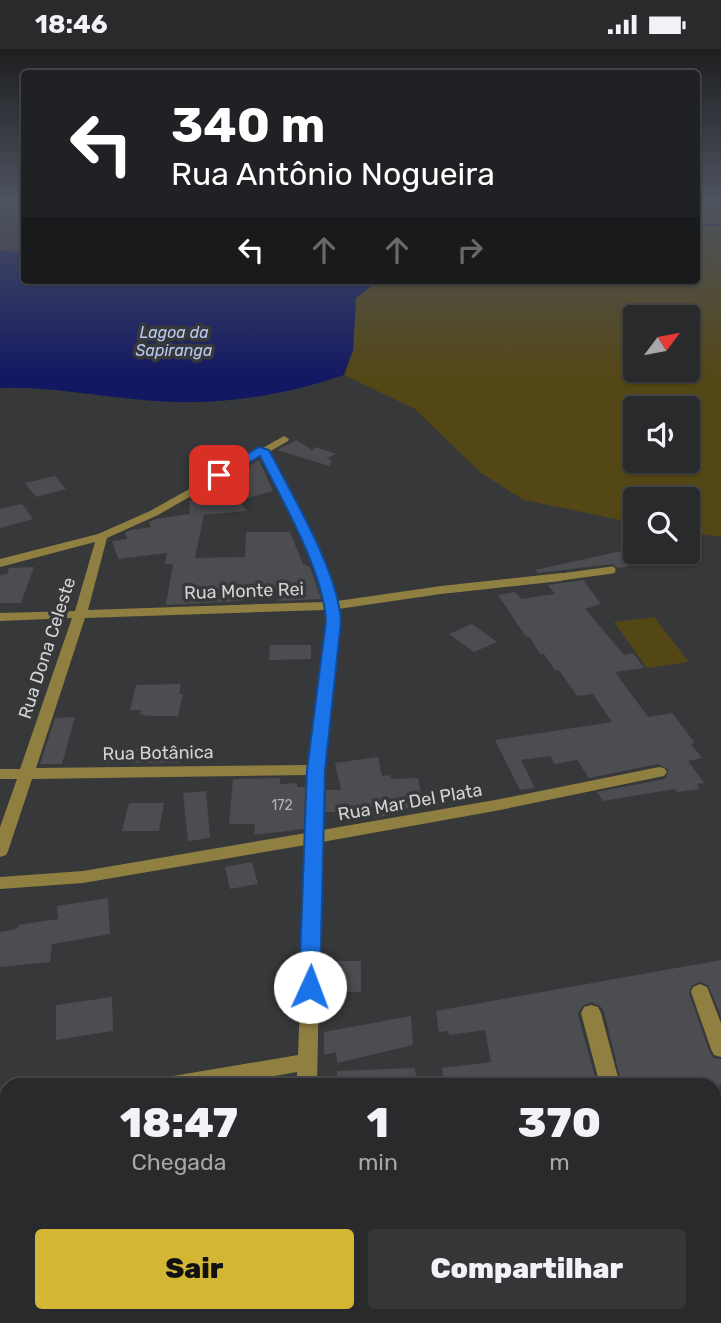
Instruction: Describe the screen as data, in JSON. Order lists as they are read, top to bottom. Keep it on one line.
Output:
{"streets":{"street":["Rua Monte Rei","Rua Dona Celeste","Rua Botânica","Rua Mar Del Plata"]},"crossings":[["Rua Monte Rei","Rua Dona Celeste"],["Rua Dona Celeste","Rua Botânica"]],"water":["Lagoa da Sapiranga"],"house_numbers":["172"],"north":"top right","page":{"status":"18:46","turn":["340 m","Rua Antônio Nogueira"],"eta":["18:47","Chegada","1","min","370","m"],"buttons":["Sair","Compartilhar"]}}
